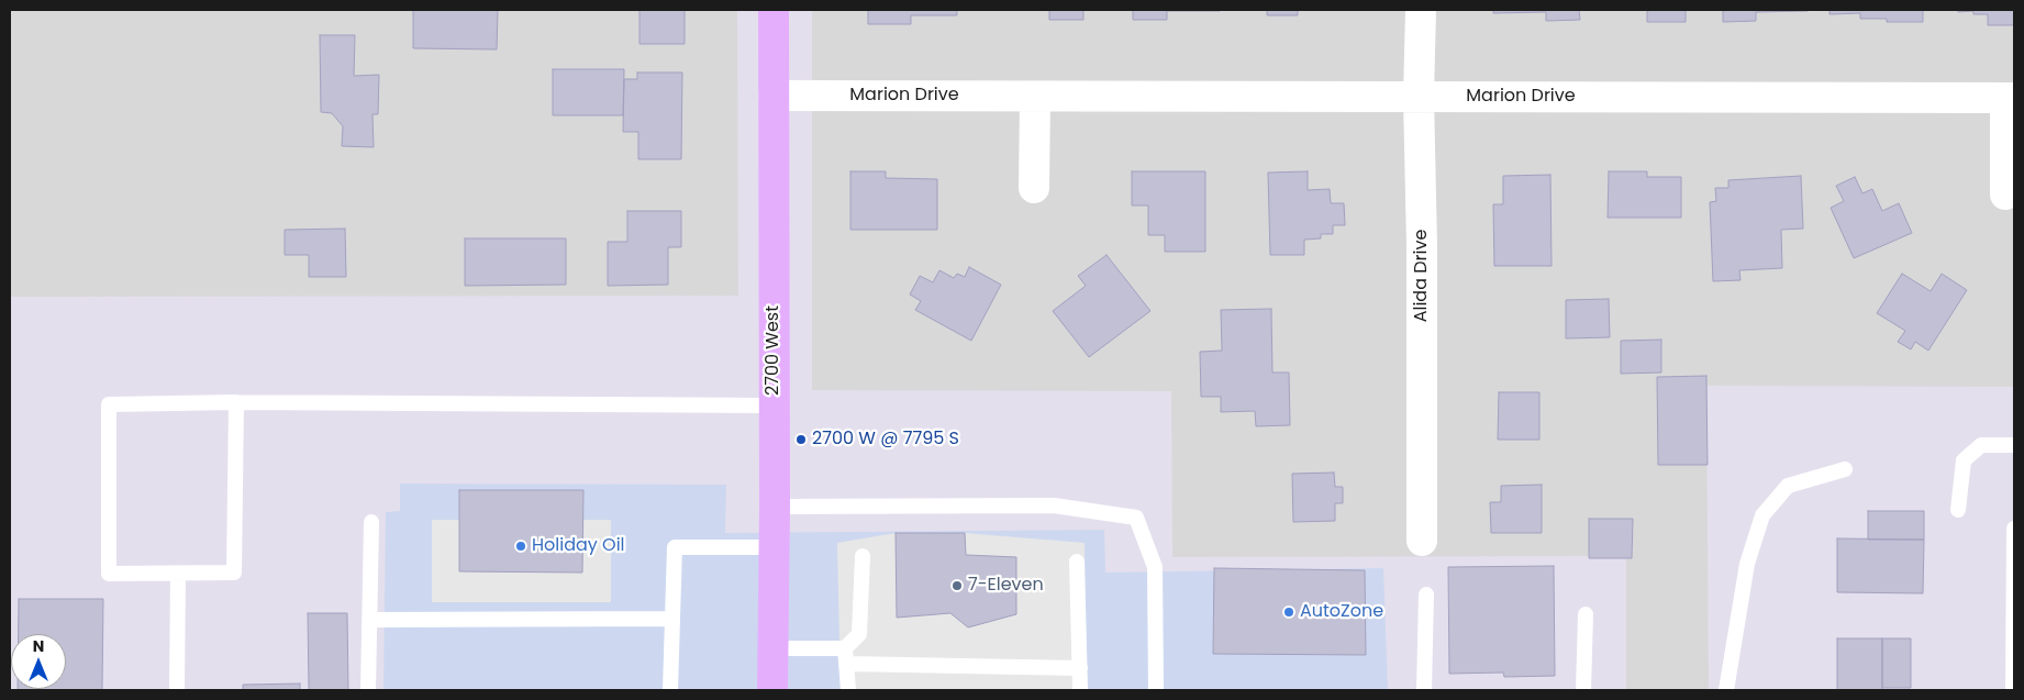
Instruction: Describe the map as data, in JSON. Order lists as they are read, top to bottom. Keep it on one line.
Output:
{"streets":{"main road":["2700 West"],"street":["Marion Drive","Alida Drive"]},"crossings":[["Marion Drive","Alida Drive"],["Marion Drive","2700 West"]],"places":["2700 W @ 7795 S","Holiday Oil","7-Eleven","AutoZone"],"north":"top"}
